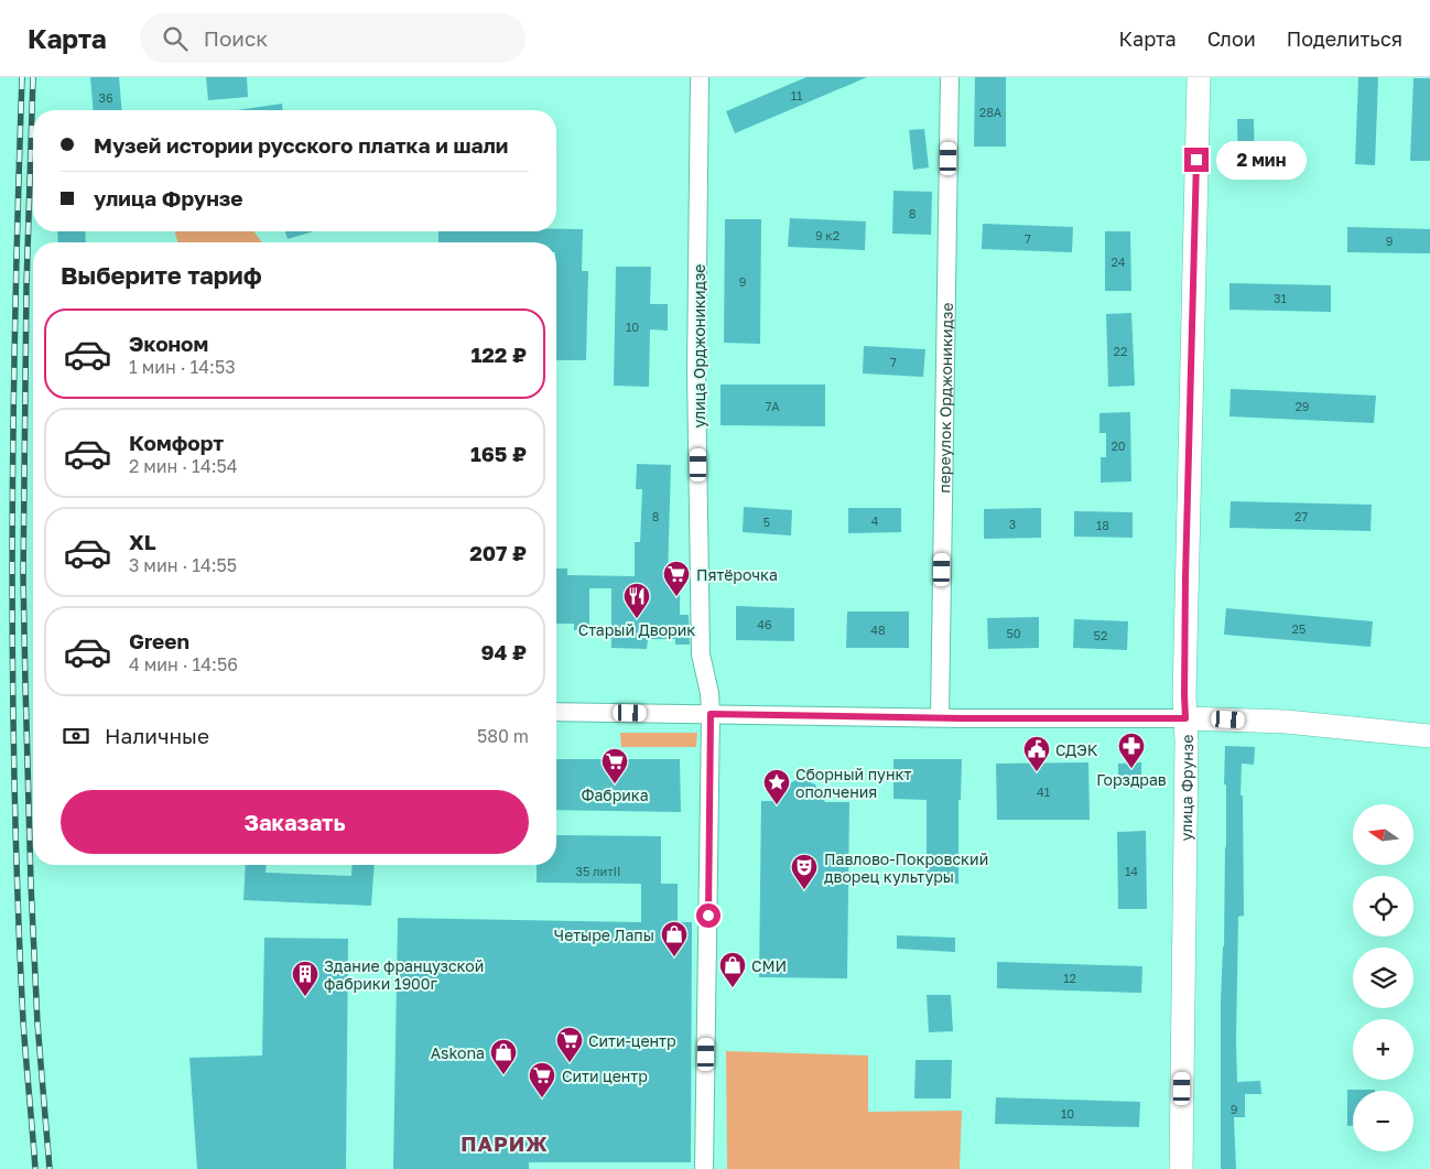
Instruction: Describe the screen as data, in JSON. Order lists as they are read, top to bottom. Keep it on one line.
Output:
{"streets":{"main road":["улица Фрунзе"],"street":["улица Орджоникидзе","переулок Орджоникидзе"]},"districts":["ПАРИЖ"],"places":{"supermarket":["Пятёрочка","Фабрика","Сити-центр","Сити центр"],"restaurant":["Старый Дворик"],"pharmacy":["Горздрав"],"public building":["СДЭК"],"place":["Сборный пункт ополчения"],"theatre":["Павлово-Покровский дворец культуры"],"shop":["Четыре Лапы","СМИ","Askona"],"building":["Здание французской фабрики 1900г"]},"house_numbers":["11","36","28А","8","9 к2","7","9","24","9","31","10","22","7","7А","29","20","8","27","4","5","3","18","46","25","48","50","52","41","35 литII","14","12","9","10"],"north":"left","page":{"header":"Карта","search":"Поиск","nav":["Карта","Слои","Поделиться"],"banner":["Музей истории русского платка и шали","улица Фрунзе"],"bubble":"2 мин","heading":"Выберите тариф","list":[{"name":"Эконом","note":"1 мин · 14:53","value":"122 ₽"},{"name":"Комфорт","note":"2 мин · 14:54","value":"165 ₽"},{"name":"XL","note":"3 мин · 14:55","value":"207 ₽"},{"name":"Green","note":"4 мин · 14:56","value":"94 ₽"}],"pay":["Наличные","580 m"],"buttons":"Заказать","map_buttons":["+","−"]}}
